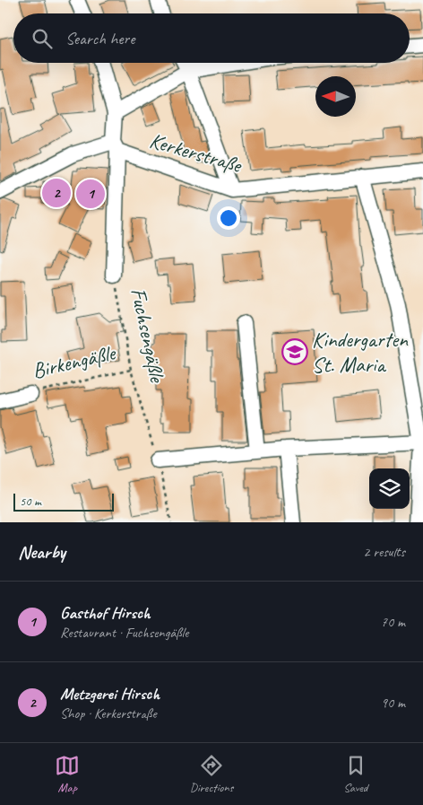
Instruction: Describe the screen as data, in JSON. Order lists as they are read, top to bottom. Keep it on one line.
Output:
{"streets":{"street":["Kerkerstraße","Fuchsengäßle","Birkengäßle"]},"crossings":[["Kerkerstraße","Fuchsengäßle"],["Fuchsengäßle","Birkengäßle"]],"places":{"school or university":["Kindergarten St. Maria"]},"scale_bar":"50 m","north":"left","page":{"search":"Search here","pins":["2","1"],"scale":"50 m","heading":["Nearby","2 results"],"list":[{"mark":"1","name":"Gasthof Hirsch","note":"Restaurant · Fuchsengäßle","value":"70 m"},{"mark":"2","name":"Metzgerei Hirsch","note":"Shop · Kerkerstraße","value":"90 m"}],"nav":["Map","Directions","Saved"]}}
